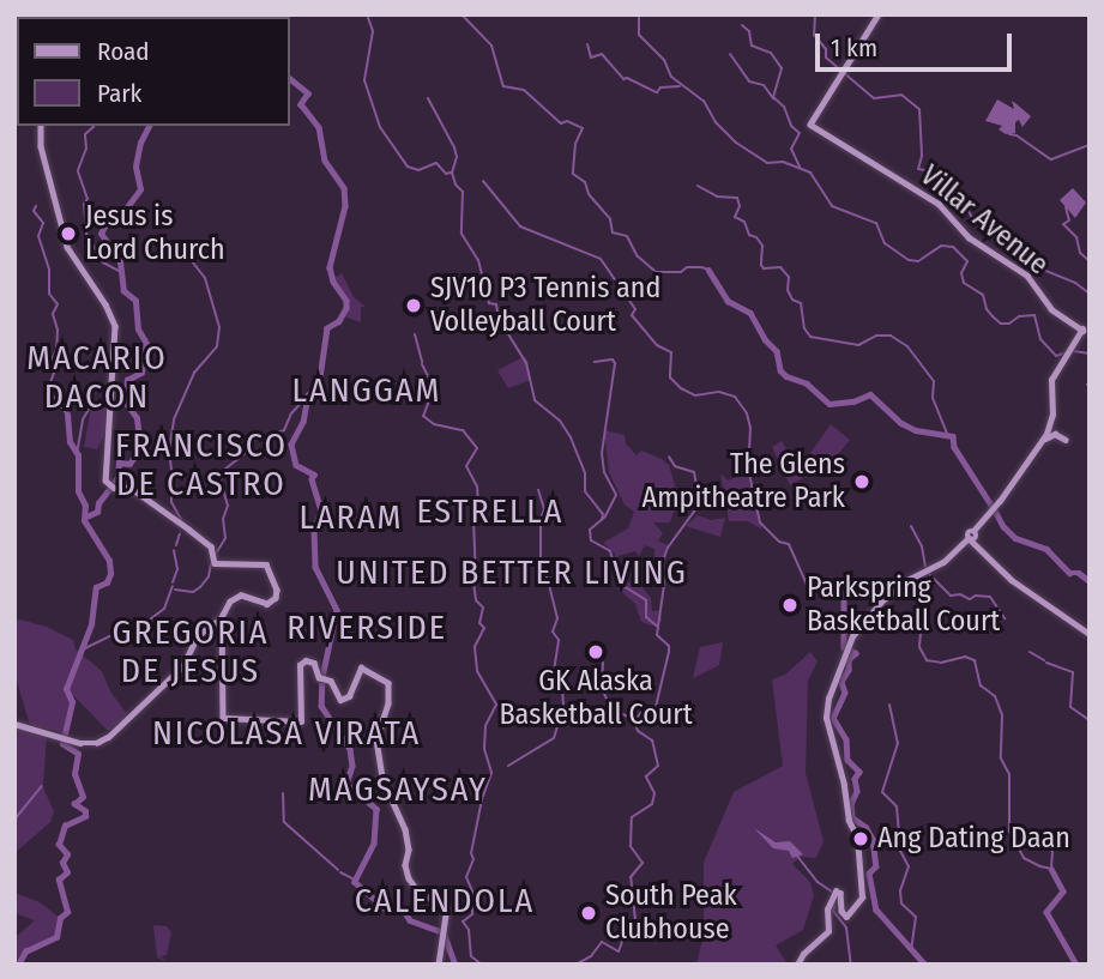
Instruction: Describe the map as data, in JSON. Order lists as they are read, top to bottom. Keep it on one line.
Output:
{"streets":{"main road":["Villar Avenue"]},"districts":["MACARIO DACON","LANGGAM","FRANCISCO DE CASTRO","ESTRELLA","LARAM","UNITED BETTER LIVING","RIVERSIDE","GREGORIA DE JESUS","NICOLASA VIRATA","MAGSAYSAY","CALENDOLA"],"places":["Jesus is Lord Church","SJV10 P3 Tennis and Volleyball Court","The Glens Ampitheatre Park","Parkspring Basketball Court","GK Alaska Basketball Court","Ang Dating Daan","South Peak Clubhouse"],"legend":["Road","Park"],"scale_bar":"1 km"}
